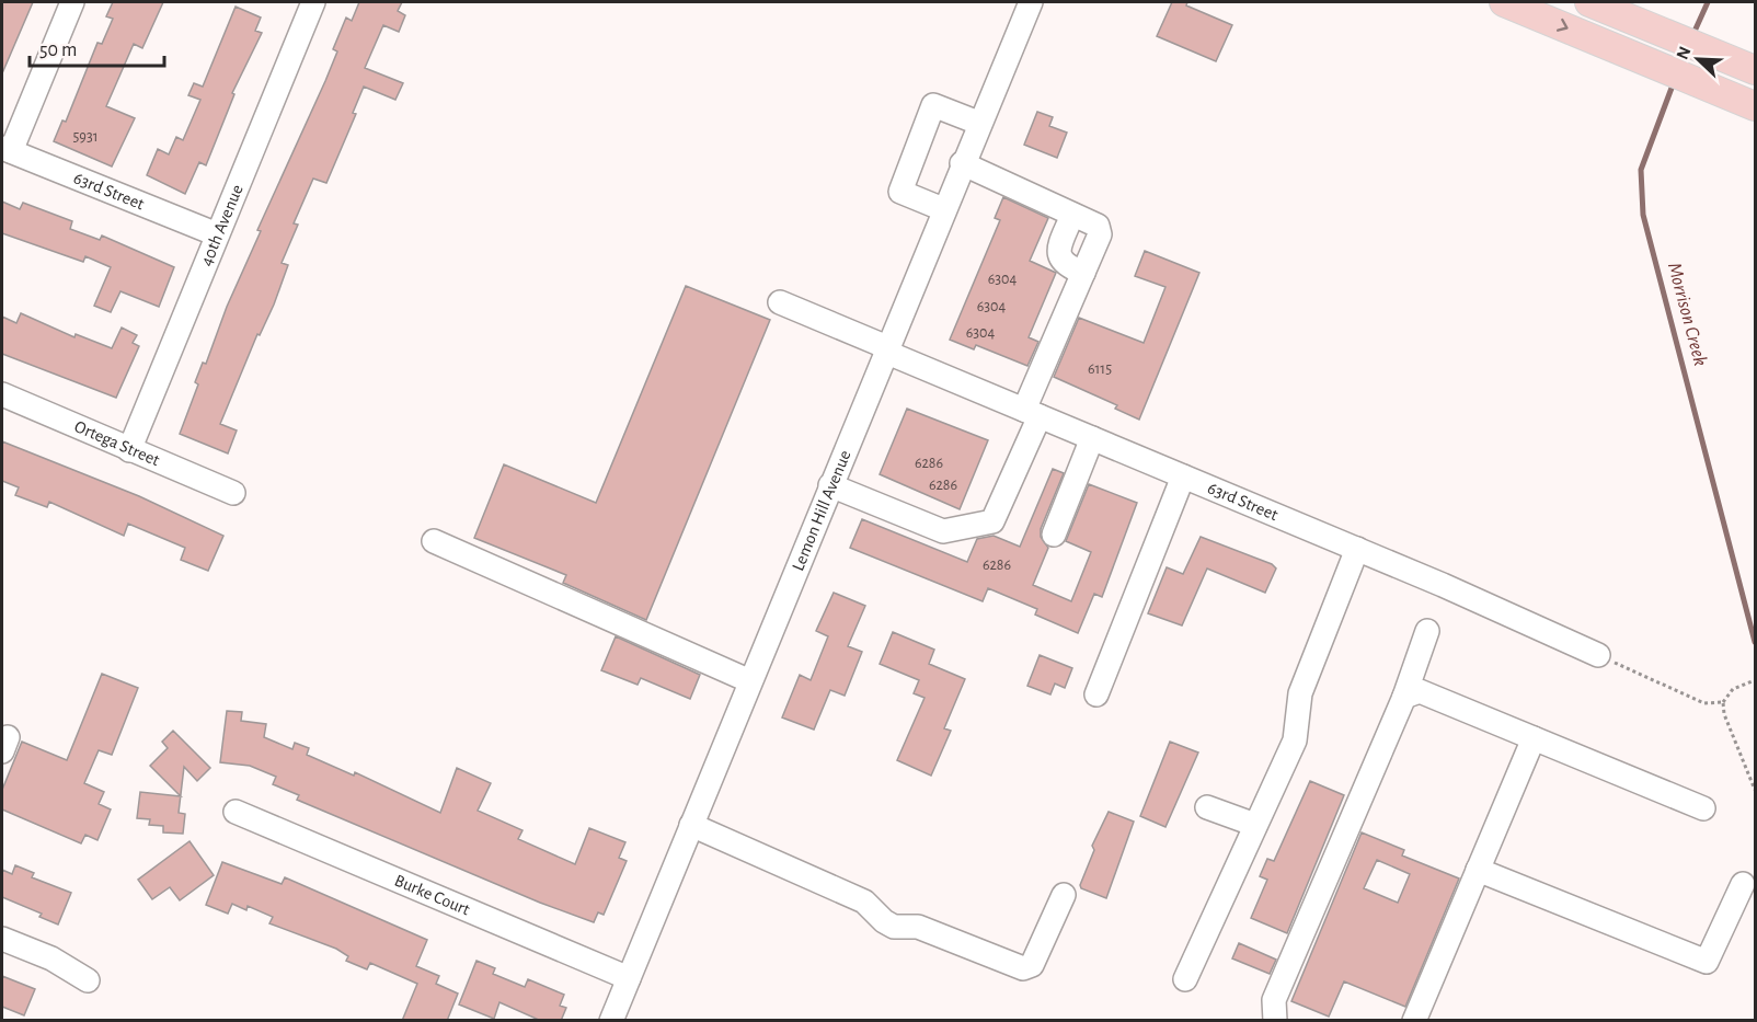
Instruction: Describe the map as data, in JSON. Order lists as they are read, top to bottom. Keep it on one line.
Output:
{"streets":{"street":["63rd Street","40th Avenue","Ortega Street","Lemon Hill Avenue","Burke Court"]},"crossings":[["63rd Street","40th Avenue"],["63rd Street","Lemon Hill Avenue"],["40th Avenue","Ortega Street"],["Lemon Hill Avenue","Burke Court"]],"water":["Morrison Creek"],"house_numbers":["5931","6304","6304","6304","6115","6286","6286","6286"],"scale_bar":"50 m","north":"top left"}
